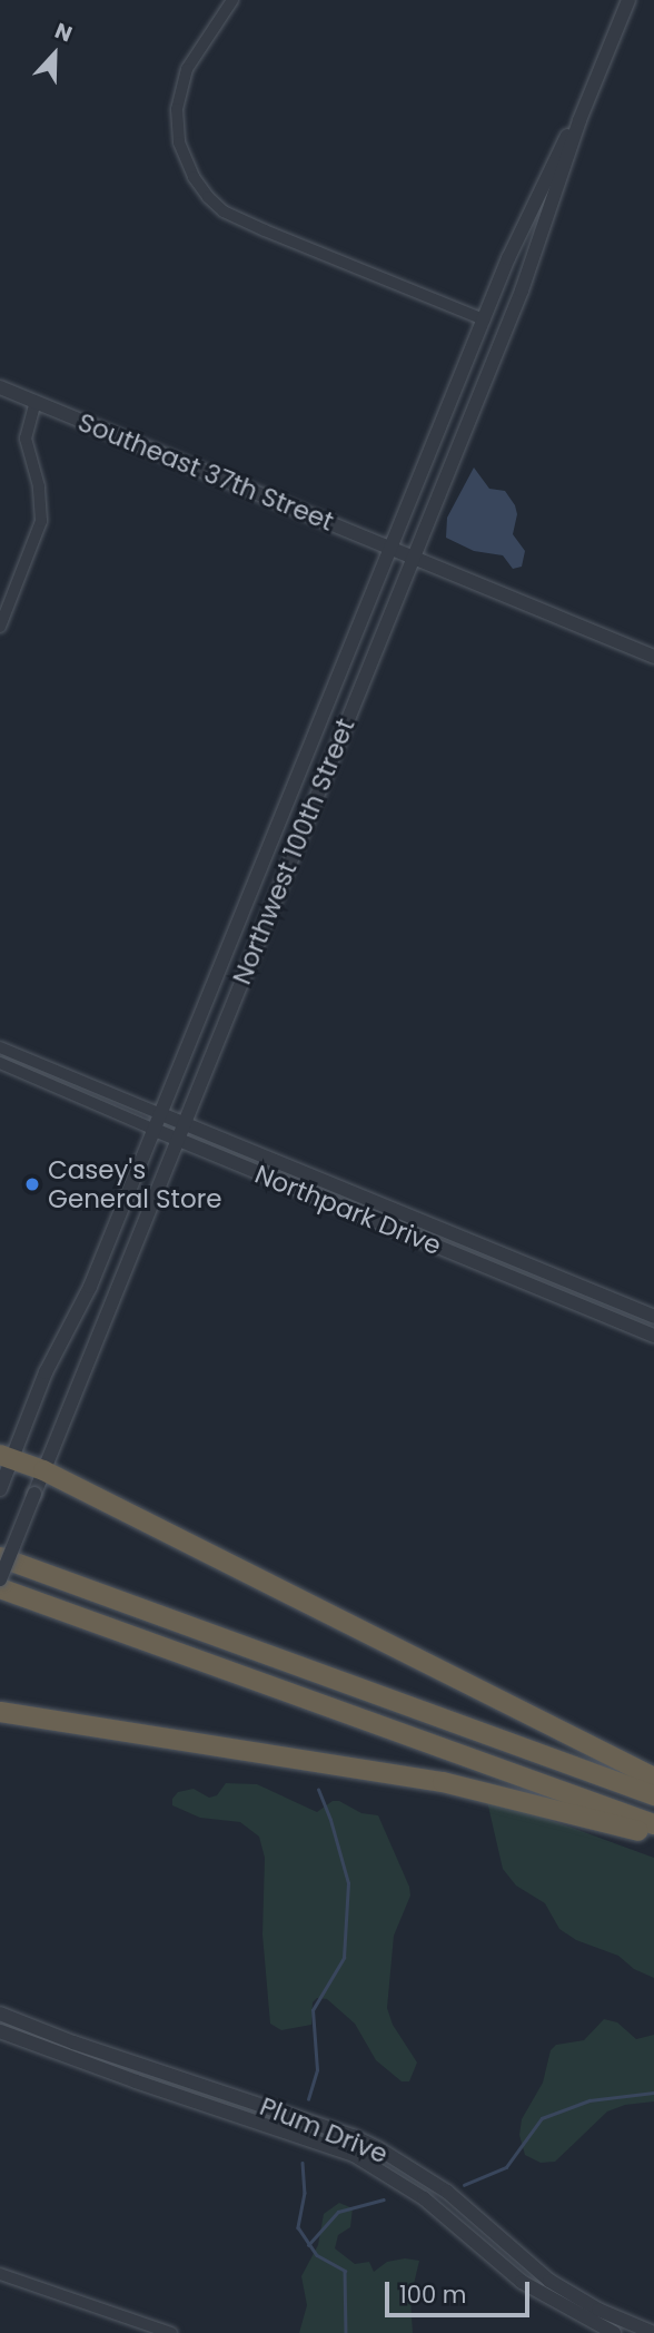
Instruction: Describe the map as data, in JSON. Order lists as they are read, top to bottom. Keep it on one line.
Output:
{"streets":{"street":["Southeast 37th Street","Northwest 100th Street","Northpark Drive","Plum Drive"]},"crossings":[["Southeast 37th Street","Northwest 100th Street"],["Northwest 100th Street","Northpark Drive"]],"places":["Casey's General Store"],"scale_bar":"100 m","north":"top"}
